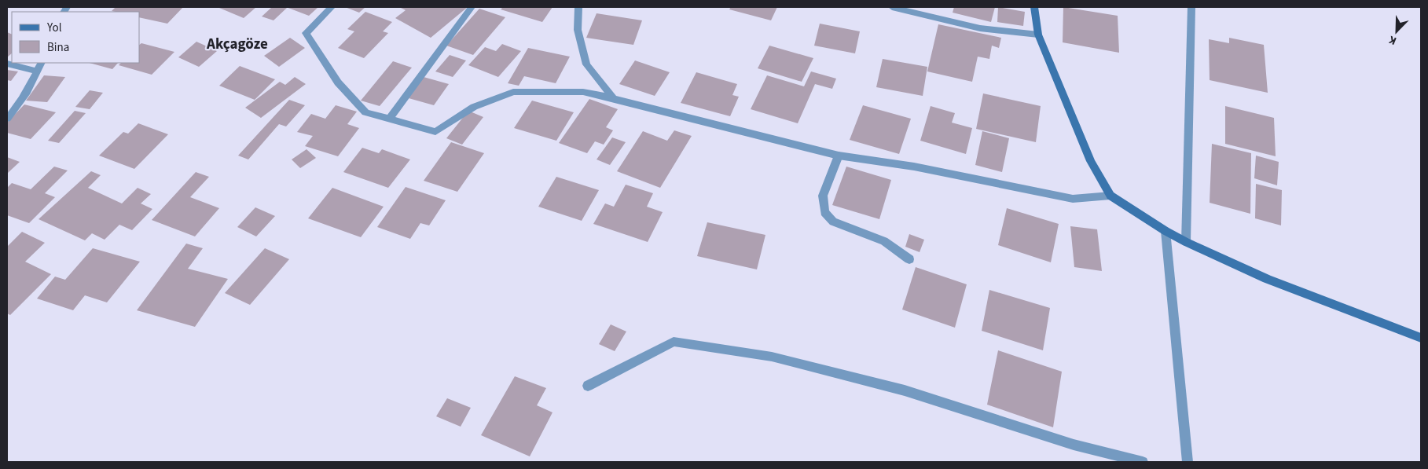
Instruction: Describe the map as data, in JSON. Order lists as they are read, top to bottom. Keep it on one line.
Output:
{"districts":["Akçagöze"],"legend":["Yol","Bina"],"north":"bottom left"}
